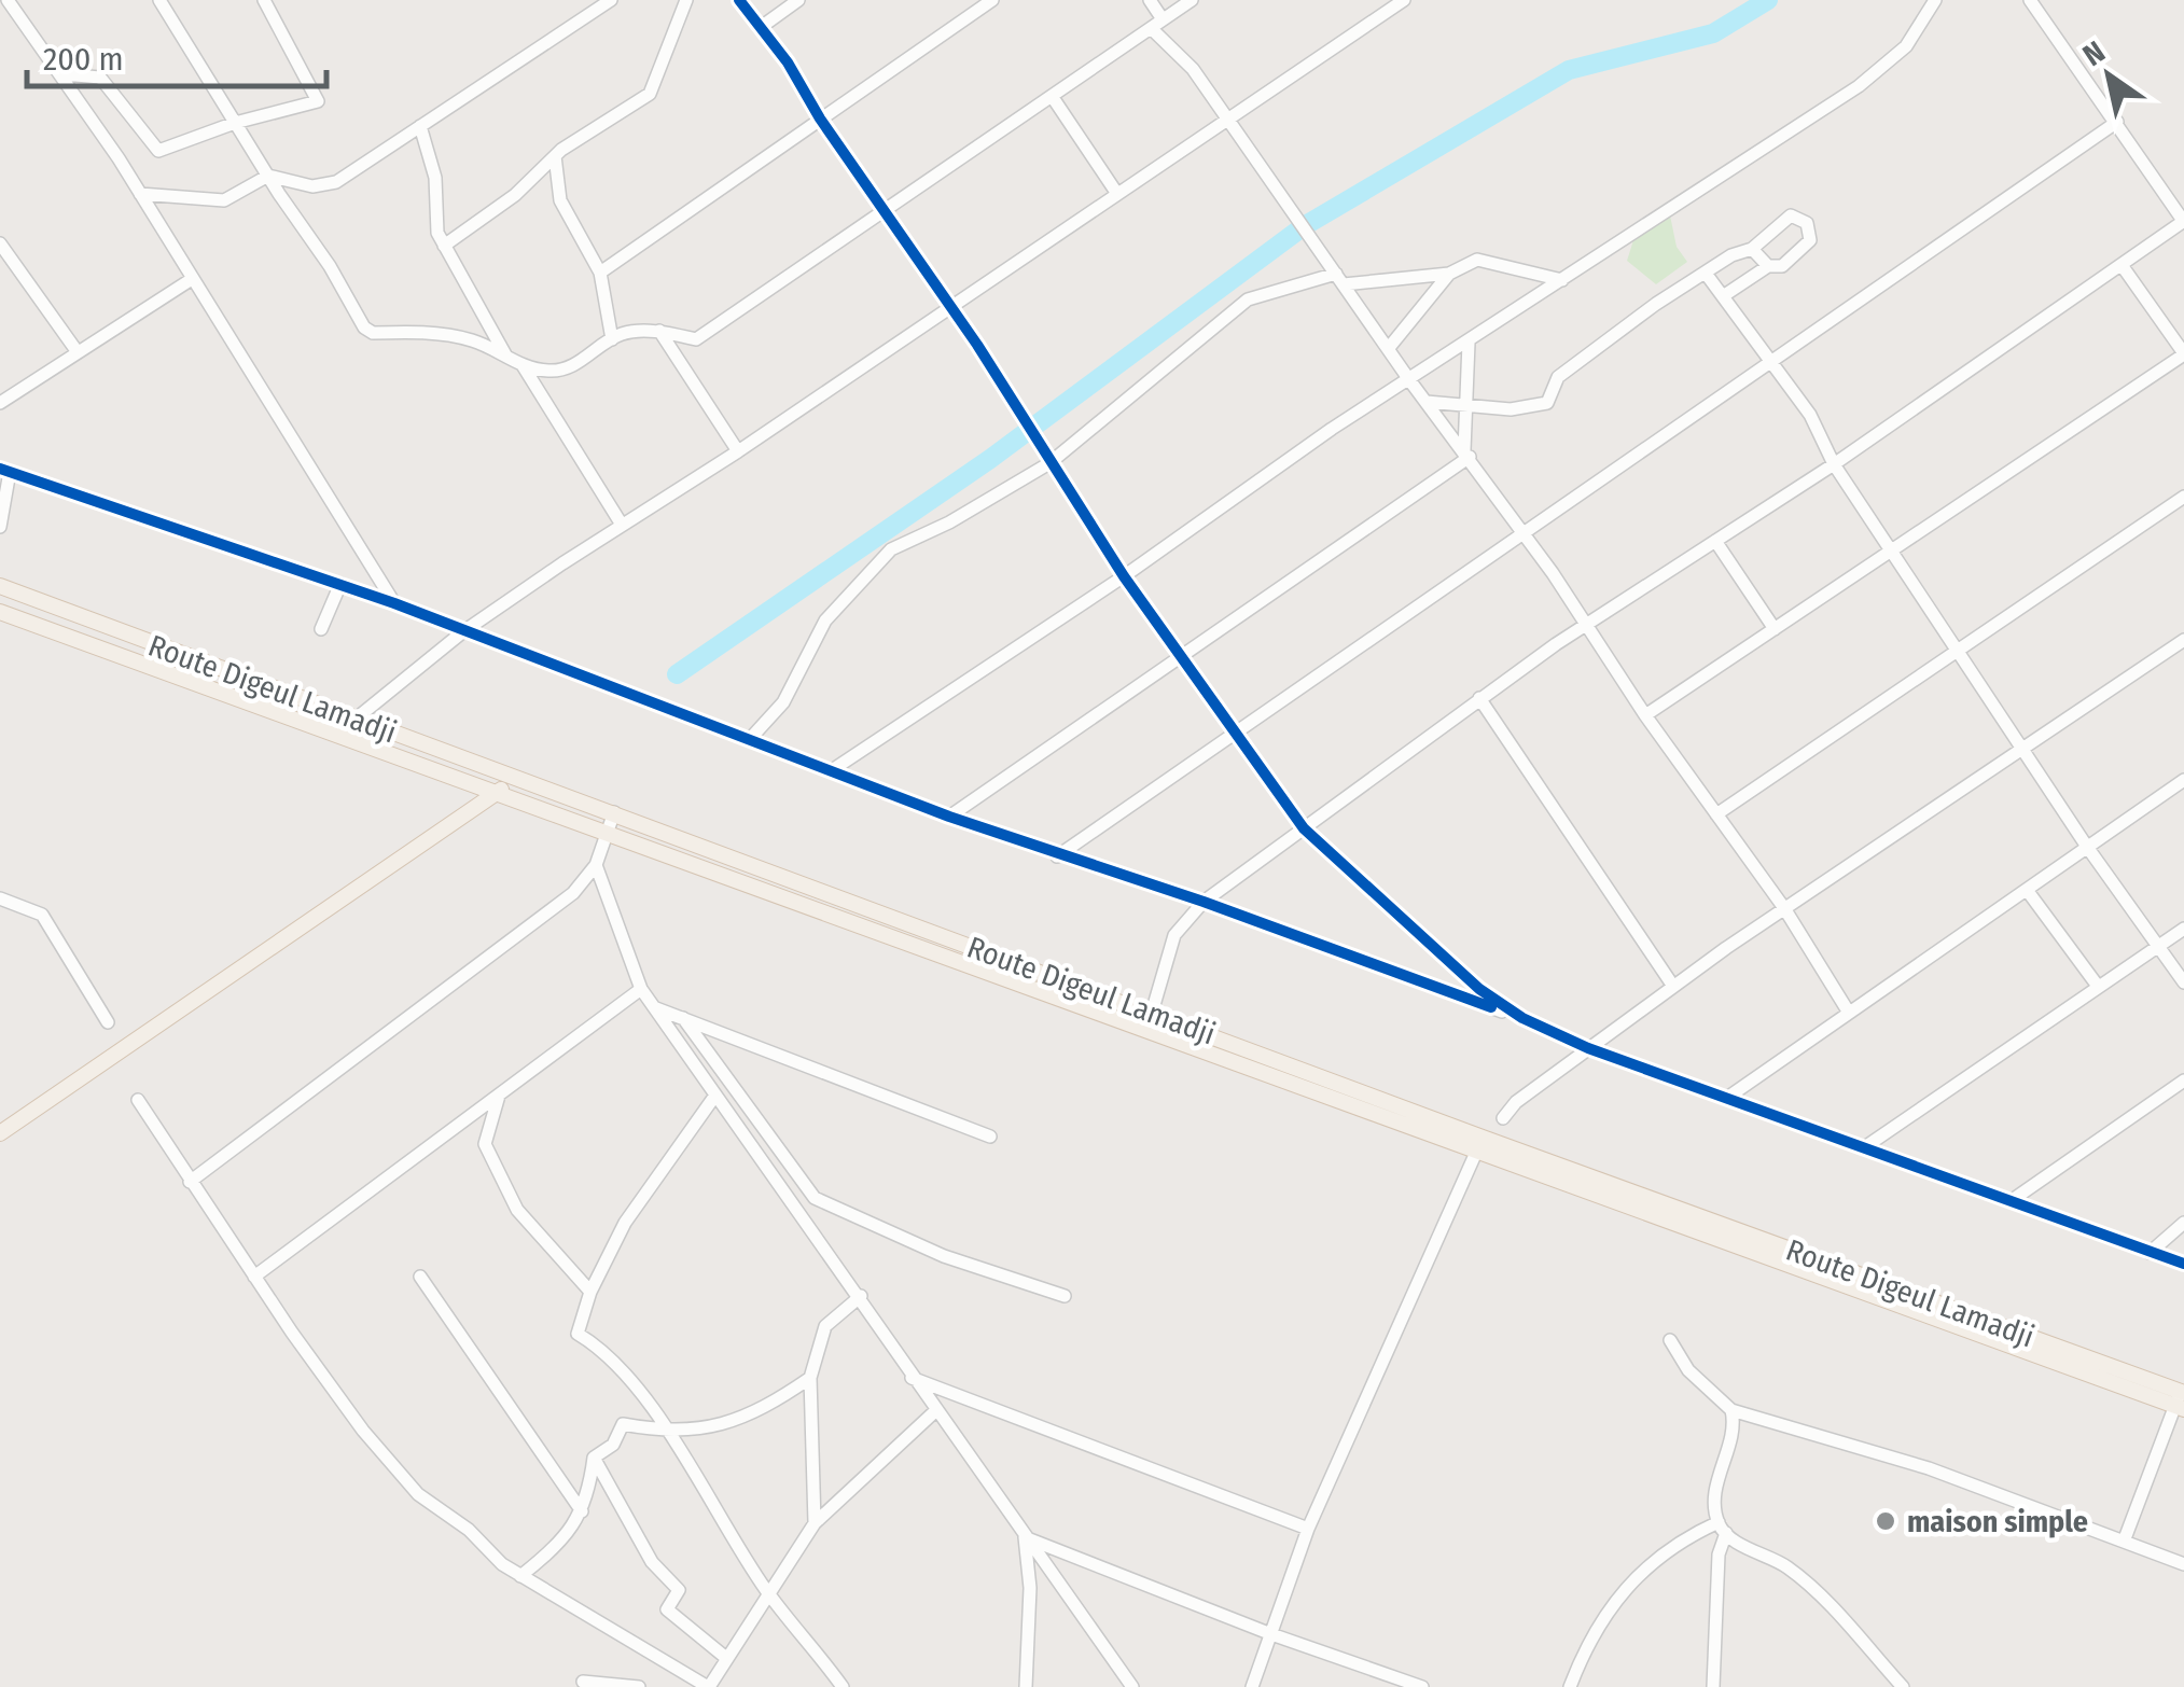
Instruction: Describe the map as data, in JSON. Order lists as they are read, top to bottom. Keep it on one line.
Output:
{"streets":{"main road":["Route Digeul Lamadji"]},"places":["maison simple"],"scale_bar":"200 m","north":"top left"}
